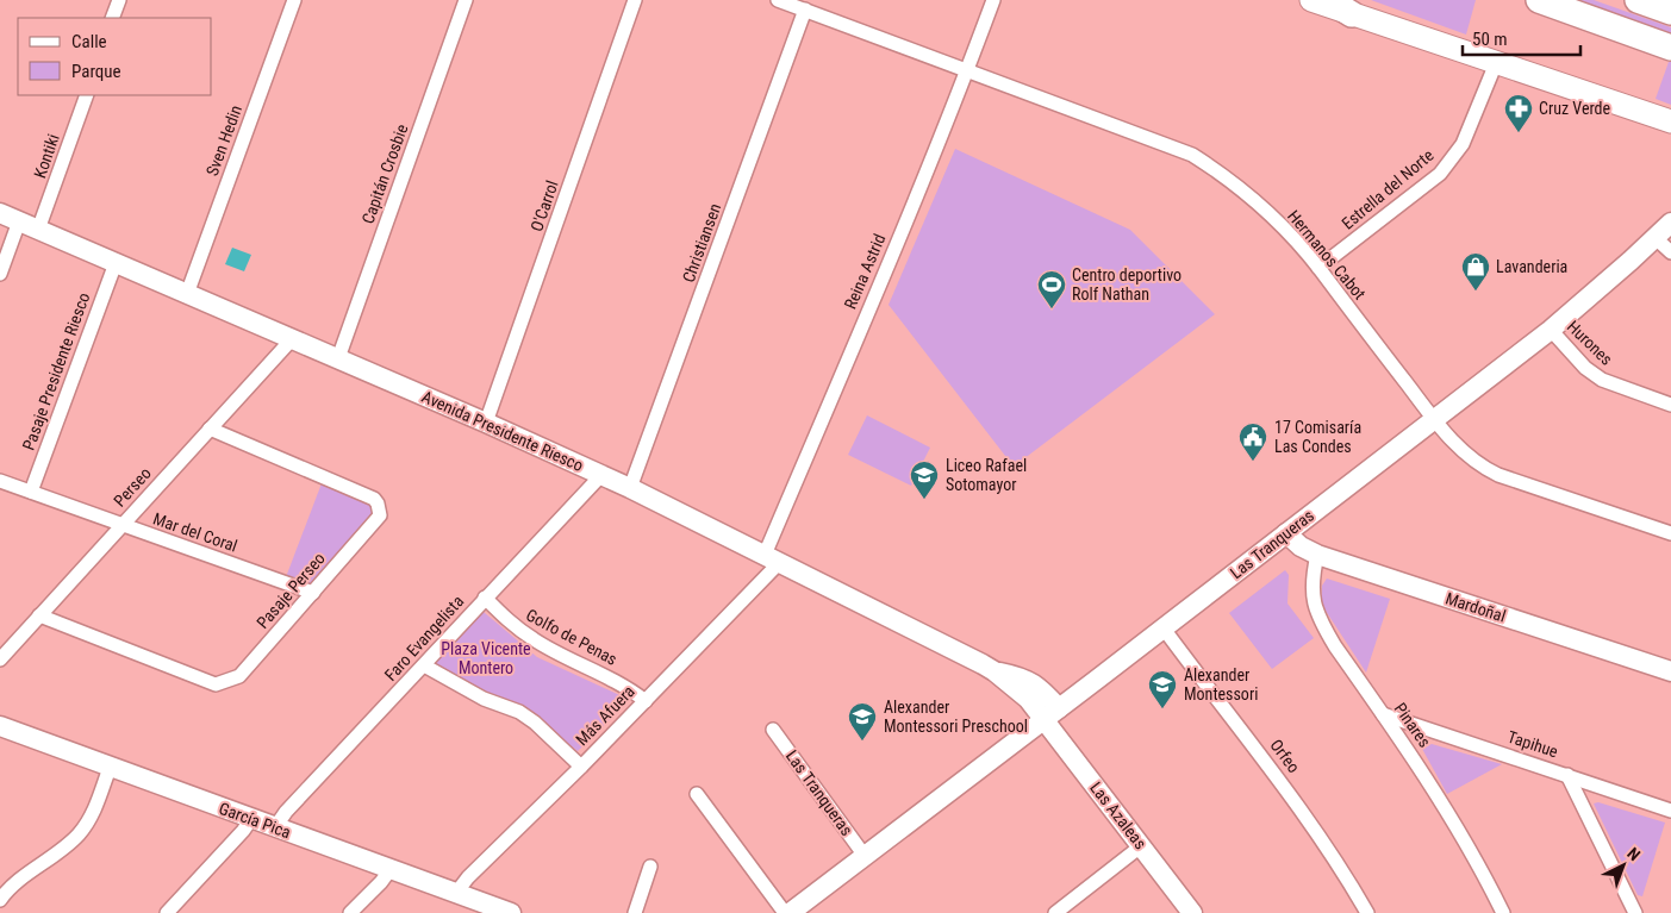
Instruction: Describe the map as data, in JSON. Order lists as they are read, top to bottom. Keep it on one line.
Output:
{"streets":{"main road":["Avenida Presidente Riesco","Las Tranqueras","Mardoñal","Las Azaleas","García Pica"],"street":["Sven Hedin","Kontiki","Capitán Crosbie","Estrella del Norte","O'Carrol","Christiansen","Hermanos Cabot","Reina Astrid","Hurones","Pasaje Presidente Riesco","Perseo","Mar del Coral","Pasaje Perseo","Golfo de Penas","Faro Evangelista","Más Afuera","Pinares","Tapihue","Orfeo"]},"crossings":[["Sven Hedin","Avenida Presidente Riesco"],["Kontiki","Avenida Presidente Riesco"],["Capitán Crosbie","Avenida Presidente Riesco"],["Estrella del Norte","Hermanos Cabot"],["O'Carrol","Avenida Presidente Riesco"],["Christiansen","Hermanos Cabot"],["Christiansen","Avenida Presidente Riesco"],["Hermanos Cabot","Reina Astrid"],["Hermanos Cabot","Las Tranqueras"],["Reina Astrid","Avenida Presidente Riesco"],["Reina Astrid","Más Afuera"],["Hurones","Las Tranqueras"],["Pasaje Presidente Riesco","Avenida Presidente Riesco"],["Pasaje Presidente Riesco","Mar del Coral"],["Avenida Presidente Riesco","Perseo"],["Avenida Presidente Riesco","Las Tranqueras"],["Avenida Presidente Riesco","Faro Evangelista"],["Avenida Presidente Riesco","Más Afuera"],["Avenida Presidente Riesco","Las Azaleas"],["Perseo","Mar del Coral"],["Perseo","Pasaje Perseo"],["Mar del Coral","Pasaje Perseo"],["Las Tranqueras","Mardoñal"],["Las Tranqueras","Orfeo"],["Las Tranqueras","Las Azaleas"],["Mardoñal","Pinares"],["Golfo de Penas","Faro Evangelista"],["Golfo de Penas","Más Afuera"],["Faro Evangelista","García Pica"],["Más Afuera","García Pica"],["Pinares","Tapihue"]],"parks":["Plaza Vicente Montero"],"places":{"pharmacy":["Cruz Verde"],"shop":["Lavanderia"],"sports":["Centro deportivo Rolf Nathan"],"public building":["17 Comisaría Las Condes"],"school or university":["Liceo Rafael Sotomayor","Alexander Montessori","Alexander Montessori Preschool"]},"legend":["Calle","Parque"],"scale_bar":"50 m","north":"top right"}
